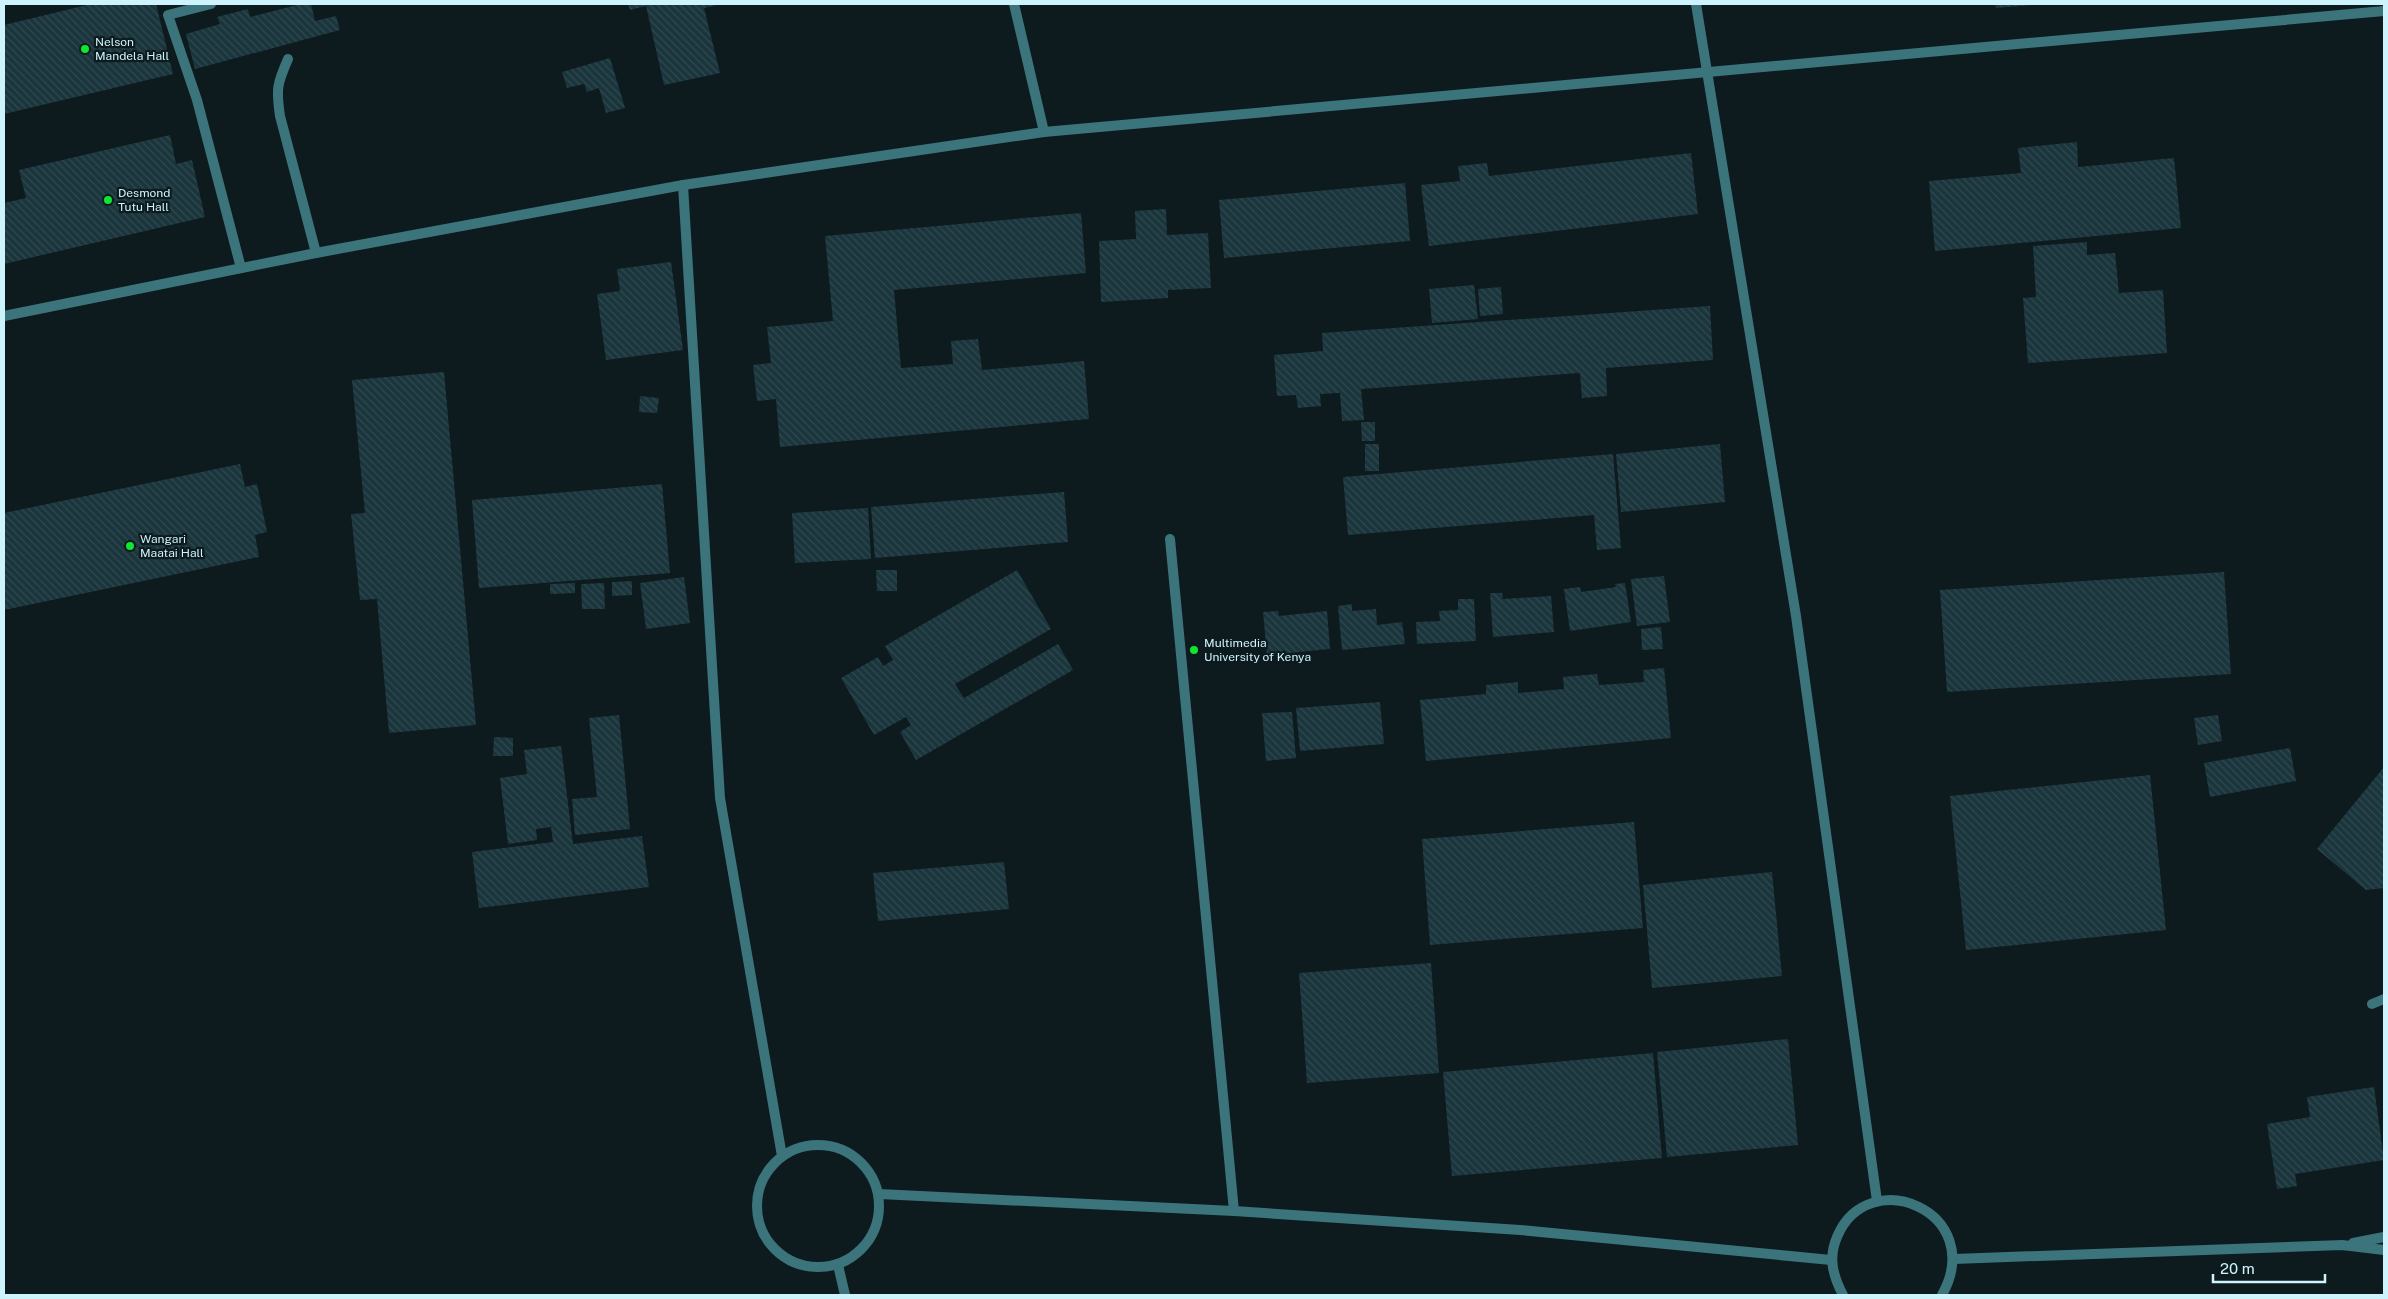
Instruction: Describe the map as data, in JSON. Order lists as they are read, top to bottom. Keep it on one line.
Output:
{"places":["Nelson Mandela Hall","Desmond Tutu Hall","Wangari Maatai Hall","Multimedia University of Kenya"],"scale_bar":"20 m"}
